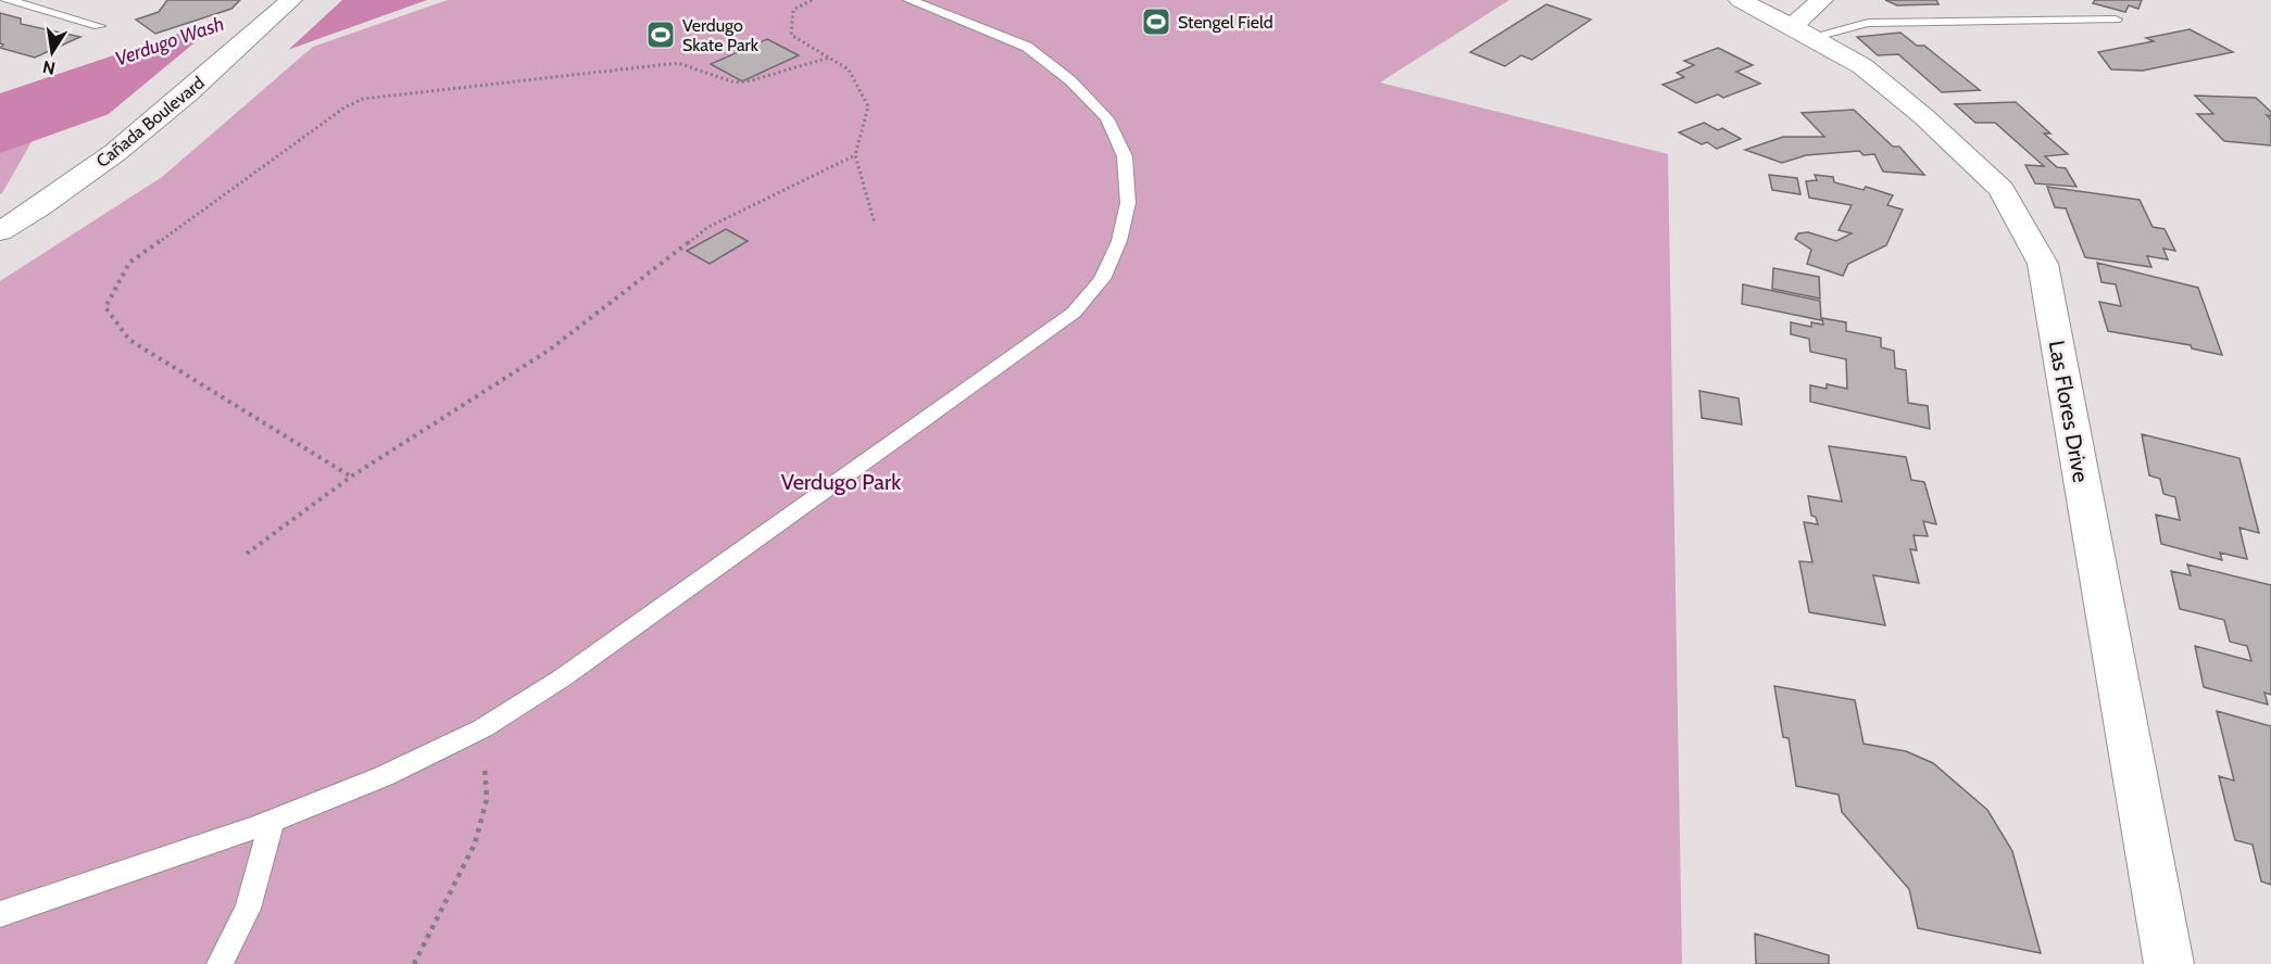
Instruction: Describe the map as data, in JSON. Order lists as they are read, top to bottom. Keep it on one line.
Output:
{"streets":{"street":["Cañada Boulevard","Las Flores Drive"]},"water":["Verdugo Wash"],"parks":["Verdugo Park"],"places":{"sports":["Stengel Field","Verdugo Skate Park"]},"north":"bottom"}
